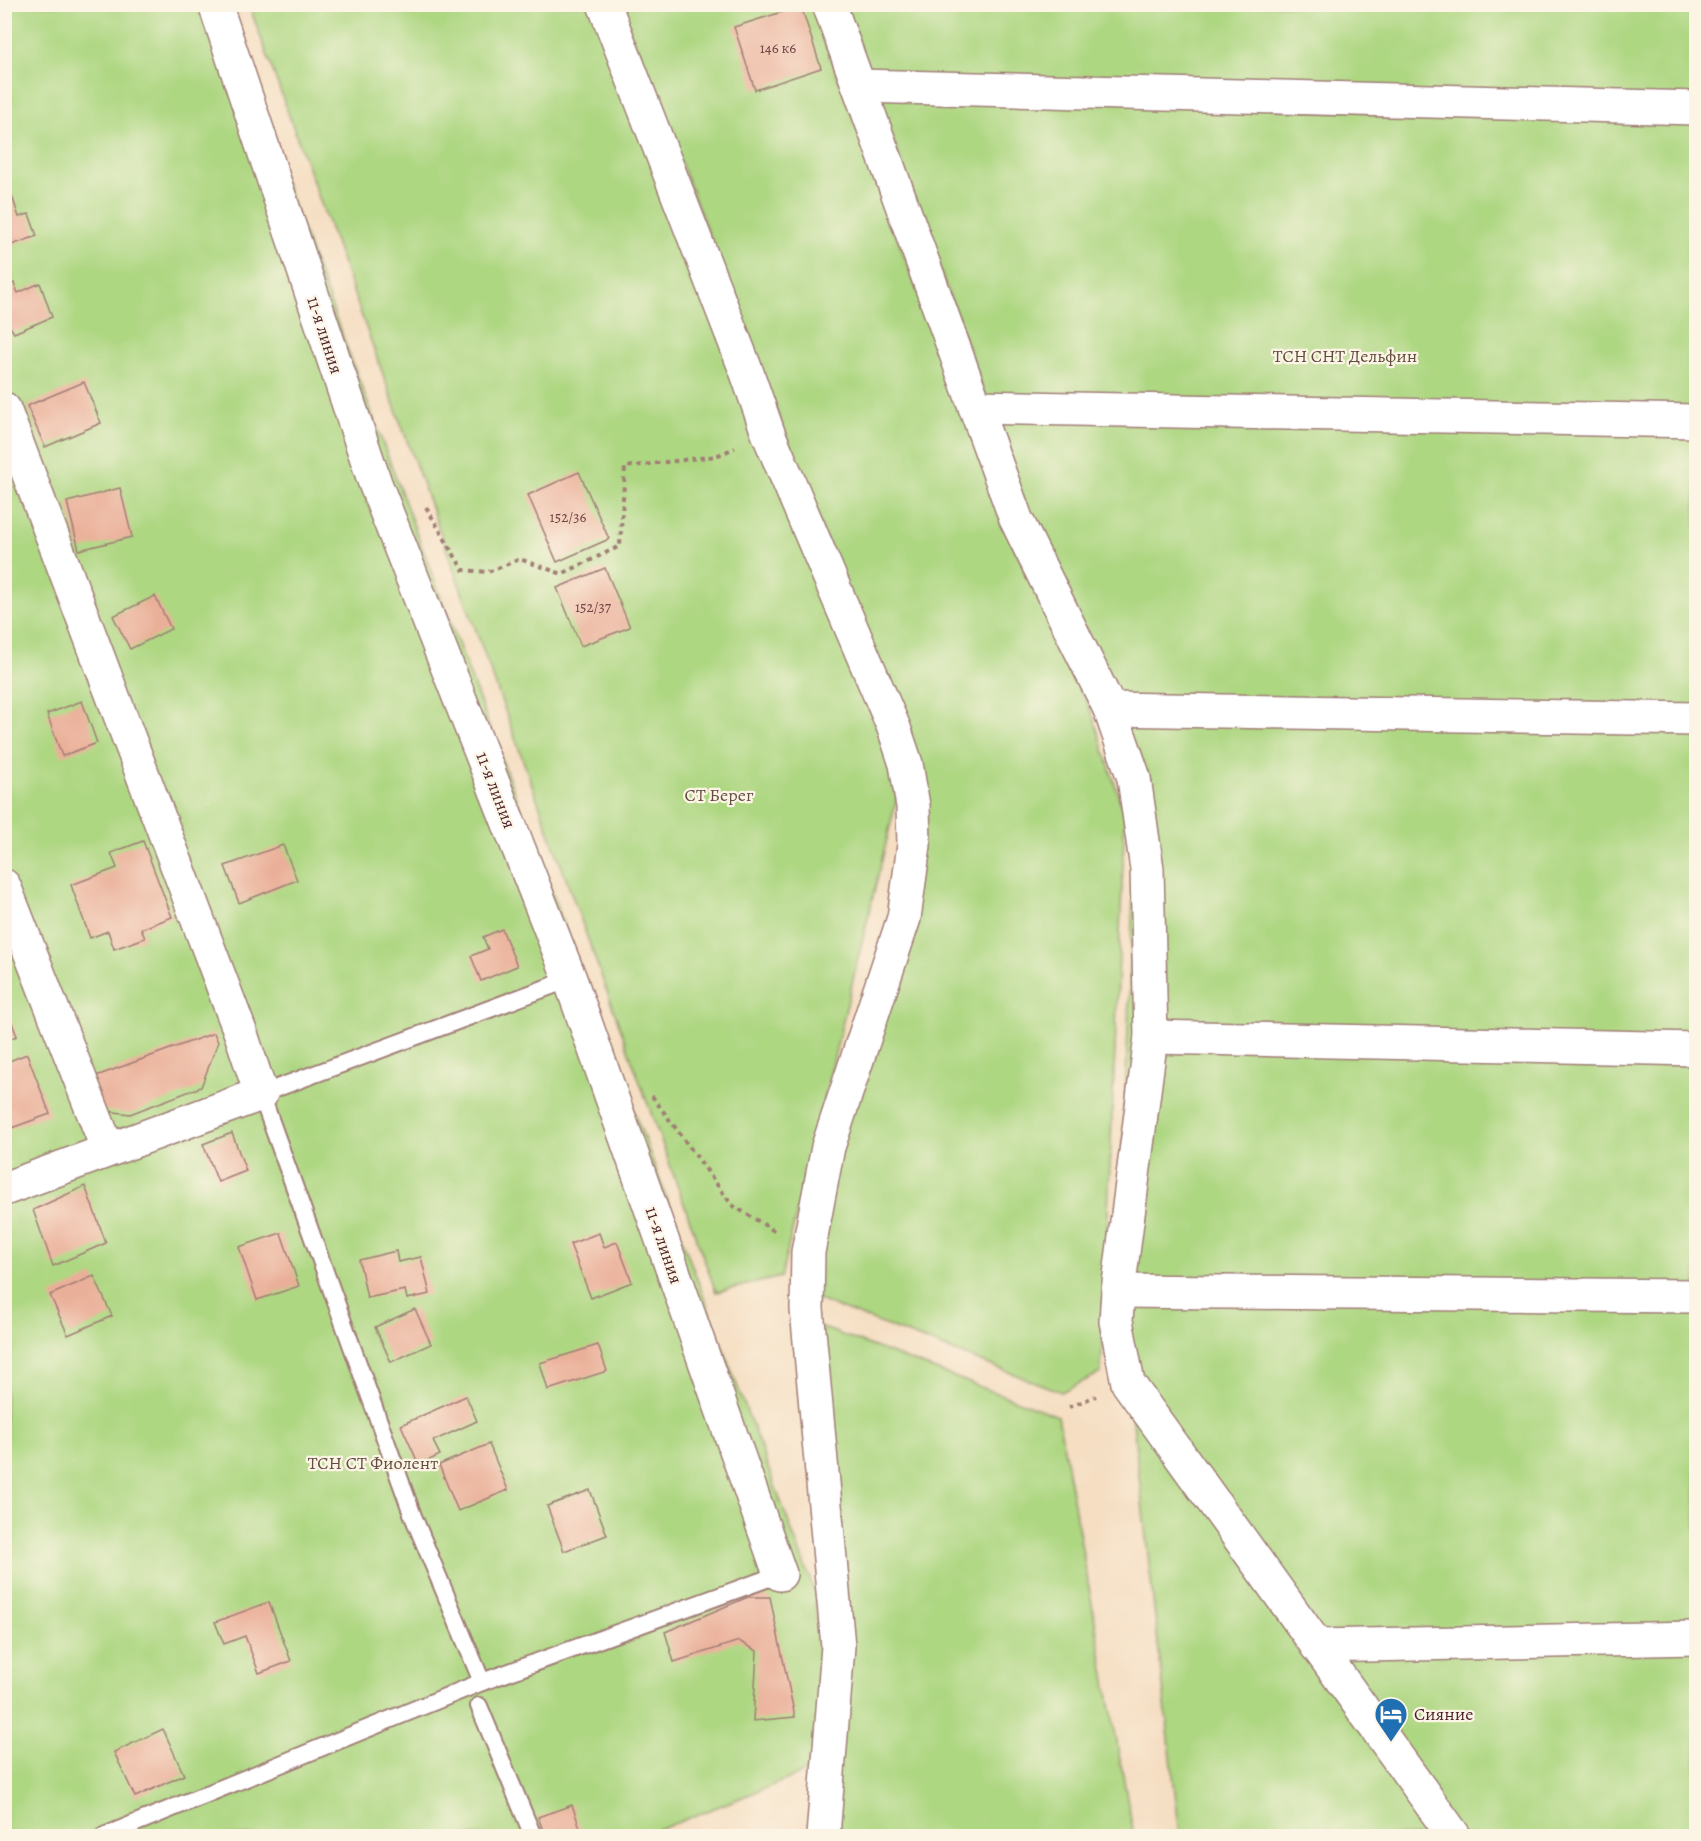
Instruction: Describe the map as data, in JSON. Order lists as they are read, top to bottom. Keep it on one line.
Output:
{"streets":{"street":["11-я линия"]},"parks":["ТСН СНТ Дельфин","СТ Берег","ТСН СТ Фиолент"],"places":{"hotel":["Сияние"]},"house_numbers":["146 к6","152/36","152/37"]}
